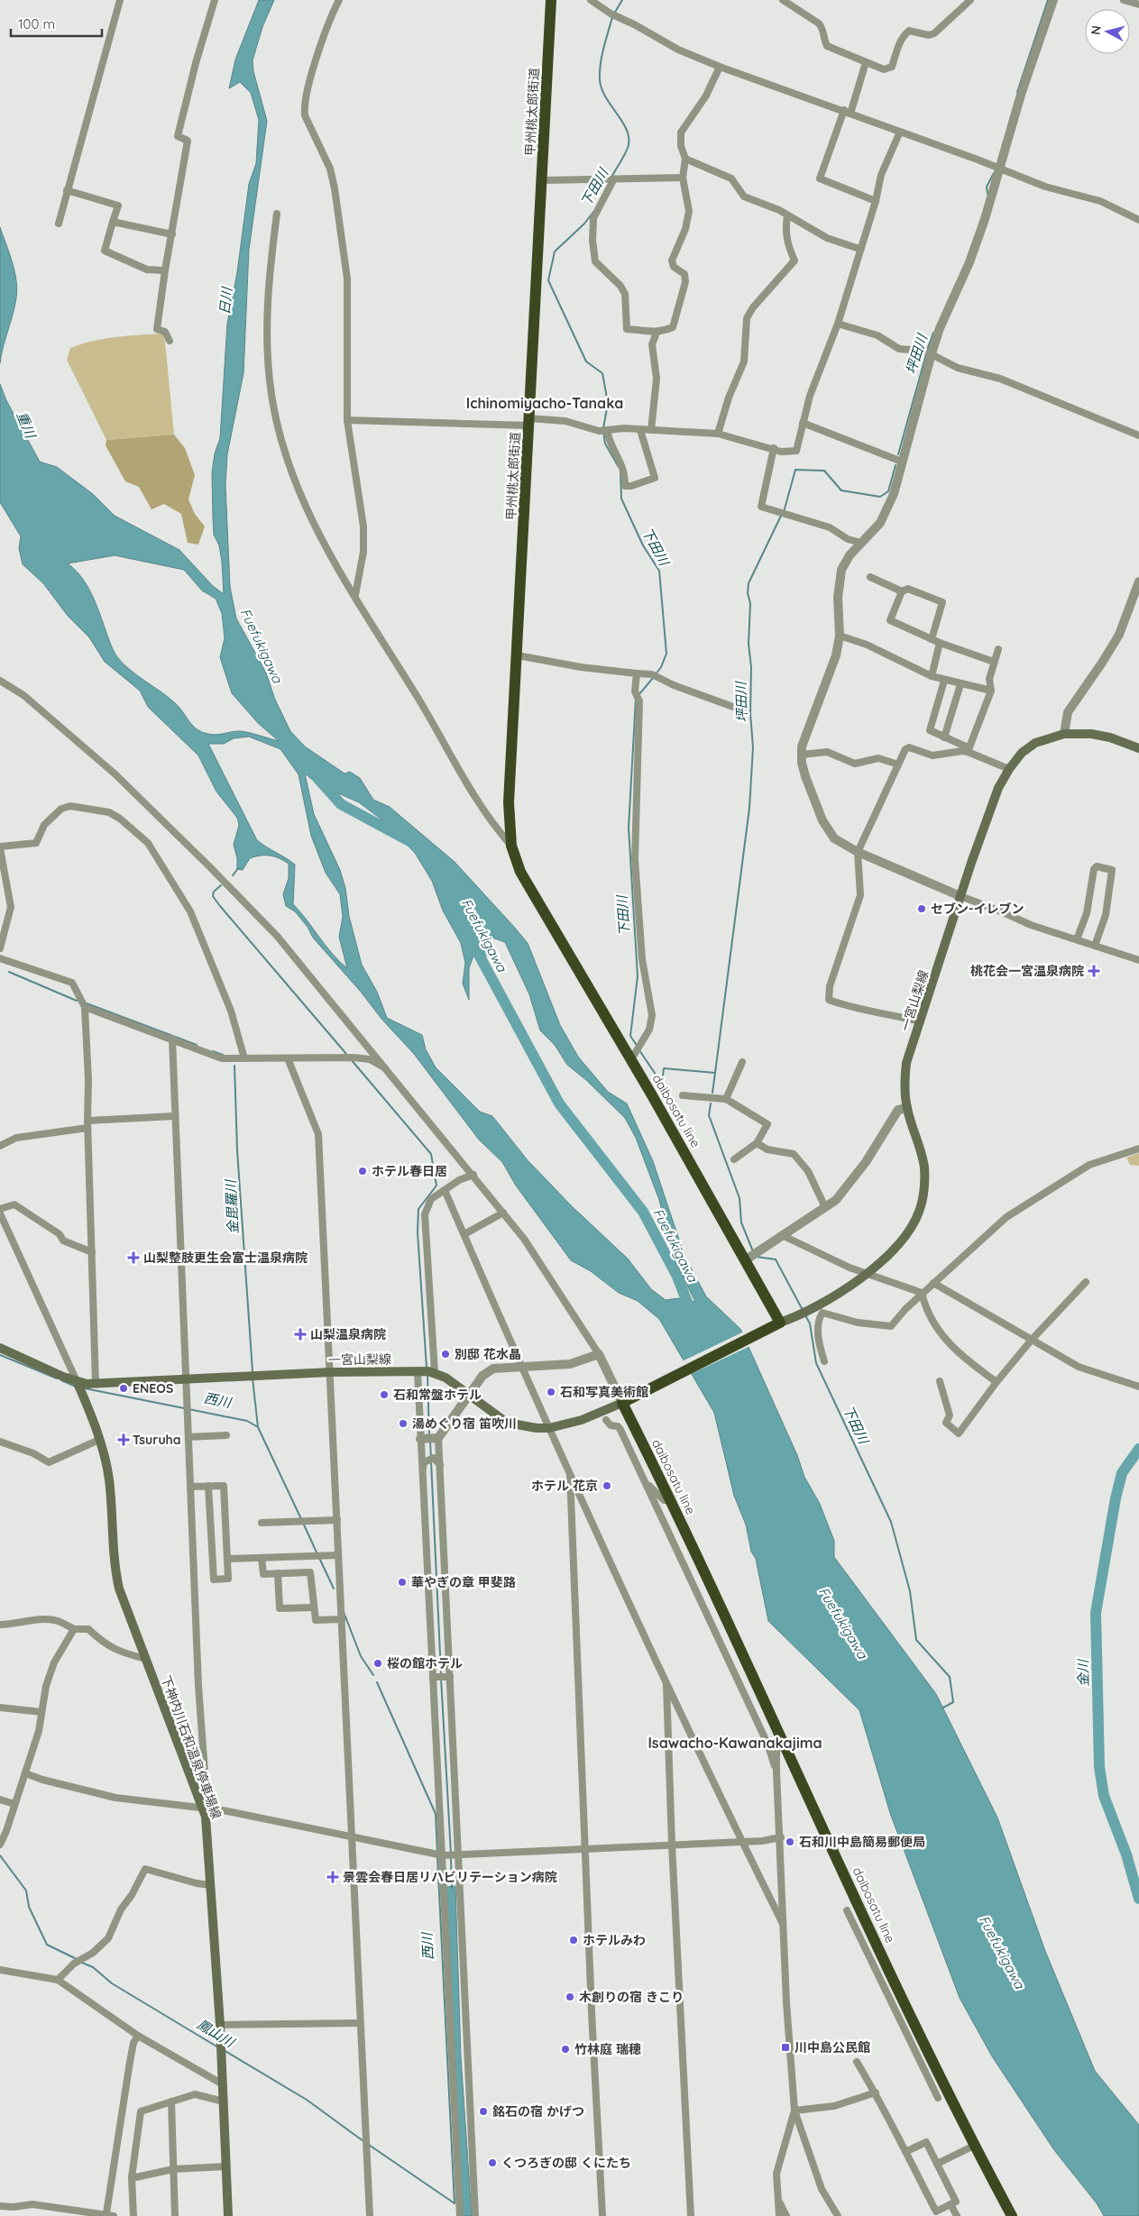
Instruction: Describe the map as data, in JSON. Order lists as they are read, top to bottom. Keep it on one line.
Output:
{"streets":{"highway":["甲州桃太郎街道","daibosatu line"],"main road":["一宮山梨線","下神内川石和温泉停車場線"]},"crossings":[["甲州桃太郎街道","daibosatu line"],["一宮山梨線","daibosatu line"],["一宮山梨線","下神内川石和温泉停車場線"]],"districts":["Ichinomiyacho-Tanaka","Isawacho-Kawanakajima"],"water":["下田川","日川","坪田川","重川","Fuefukigawa","金毘羅川","西川","金川","鳳山川"],"places":{"other":["セブン-イレブン","ホテル春日居","別邸 花水晶","ENEOS","石和写真美術館","石和常盤ホテル","湯めぐり宿 笛吹川","ホテル 花京","華やぎの章 甲斐路","桜の館ホテル","石和川中島簡易郵便局","ホテルみわ","木創りの宿 きこり","竹林庭 瑞穂","銘石の宿 かげつ","くつろぎの邸 くにたち"],"health":["桃花会一宮温泉病院","山梨整肢更生会富士温泉病院","山梨温泉病院","Tsuruha","景雲会春日居リハビリテーション病院"],"transit":["川中島公民館"]},"scale_bar":"100 m","north":"left"}
